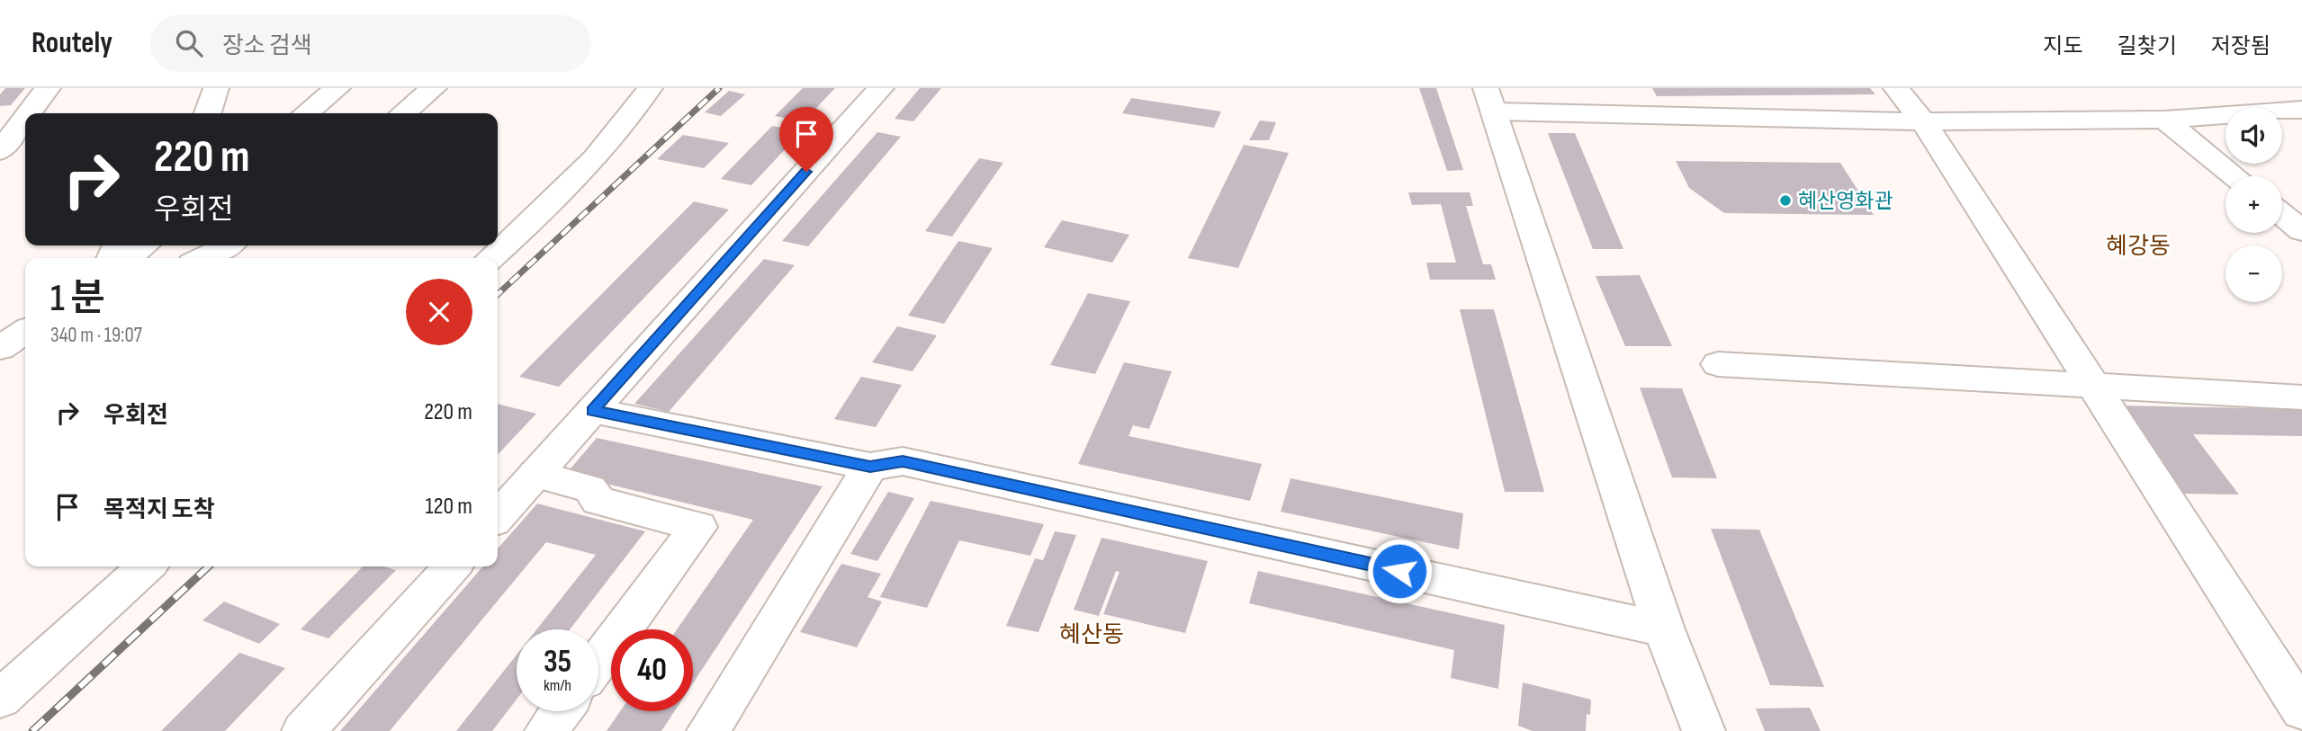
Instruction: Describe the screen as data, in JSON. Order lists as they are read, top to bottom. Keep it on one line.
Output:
{"districts":["혜강동","혜산동"],"places":["혜산영화관"],"page":{"header":"Routely","search":"장소 검색","nav":["지도","길찾기","저장됨"],"map_buttons":["+","−"],"turn":["220 m","우회전"],"heading":["1 분","340 m · 19:07"],"list":[{"name":"우회전","value":"220 m"},{"name":"목적지 도착","value":"120 m"}],"speed":"35 km/h","limit":"40"}}
